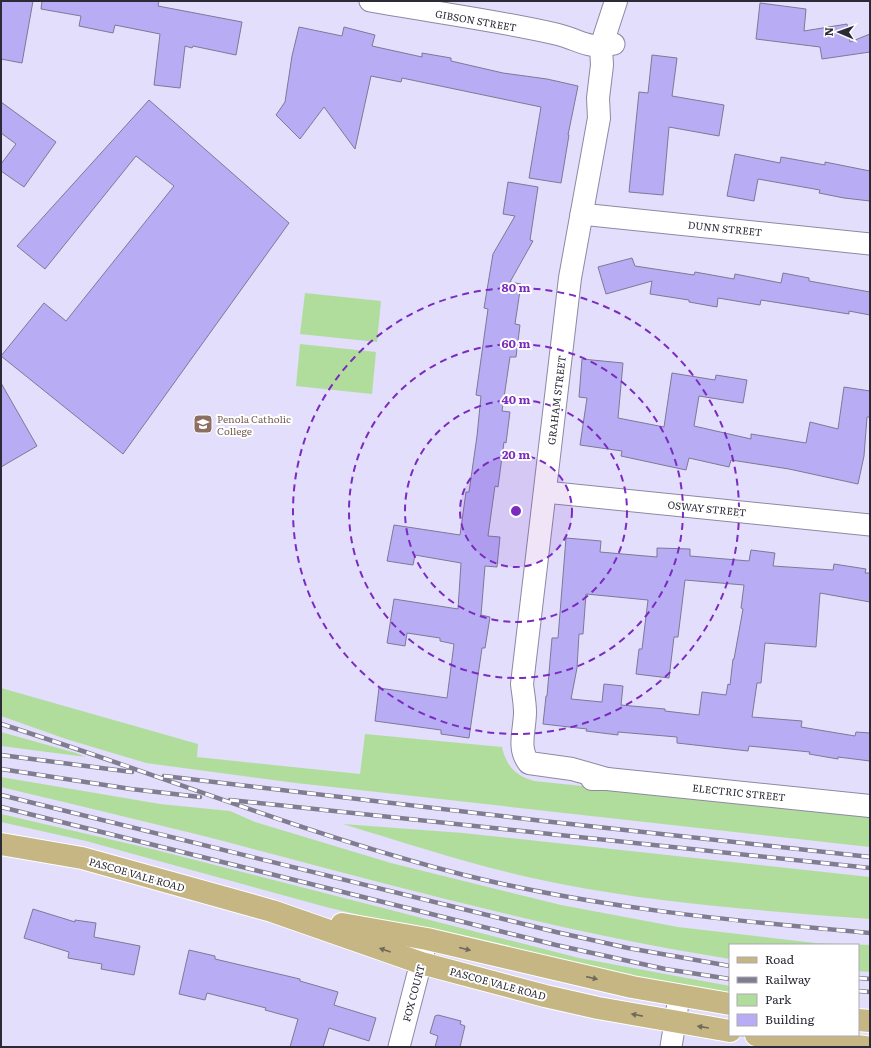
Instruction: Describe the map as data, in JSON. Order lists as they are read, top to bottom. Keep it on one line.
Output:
{"streets":{"main road":["PASCOE VALE ROAD"],"street":["GIBSON STREET","DUNN STREET","GRAHAM STREET","OSWAY STREET","ELECTRIC STREET","FOX COURT"]},"crossings":[["GIBSON STREET","GRAHAM STREET"],["DUNN STREET","GRAHAM STREET"],["GRAHAM STREET","OSWAY STREET"],["GRAHAM STREET","ELECTRIC STREET"],["PASCOE VALE ROAD","FOX COURT"]],"places":{"school or university":["Penola Catholic College"]},"legend":["Road","Railway","Park","Building"],"north":"left","rings":["80 m","60 m","40 m","20 m"]}
